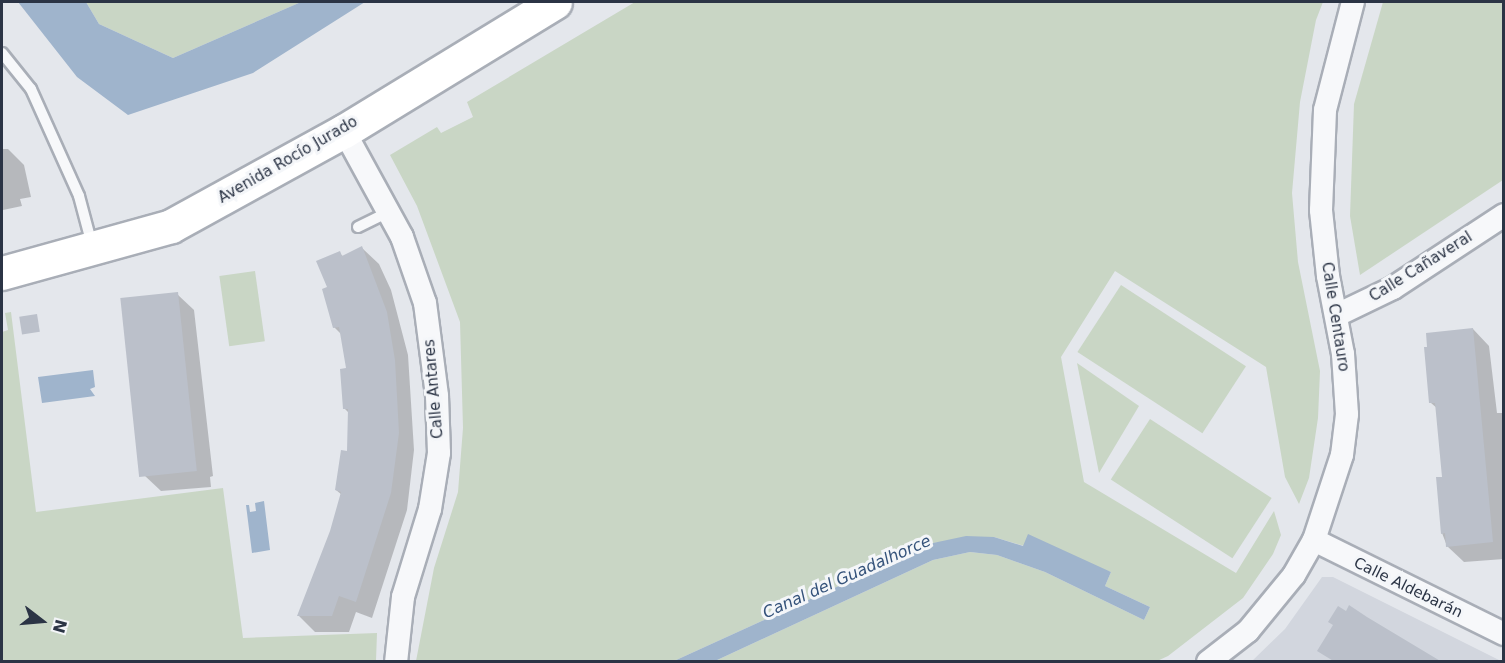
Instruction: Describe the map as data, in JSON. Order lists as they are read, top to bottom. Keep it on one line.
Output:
{"streets":{"main road":["Avenida Rocío Jurado"],"street":["Calle Cañaveral","Calle Centauro","Calle Antares","Calle Aldebarán"]},"crossings":[["Avenida Rocío Jurado","Calle Antares"],["Calle Cañaveral","Calle Centauro"],["Calle Centauro","Calle Aldebarán"]],"water":["Canal del Guadalhorce"],"north":"right"}
